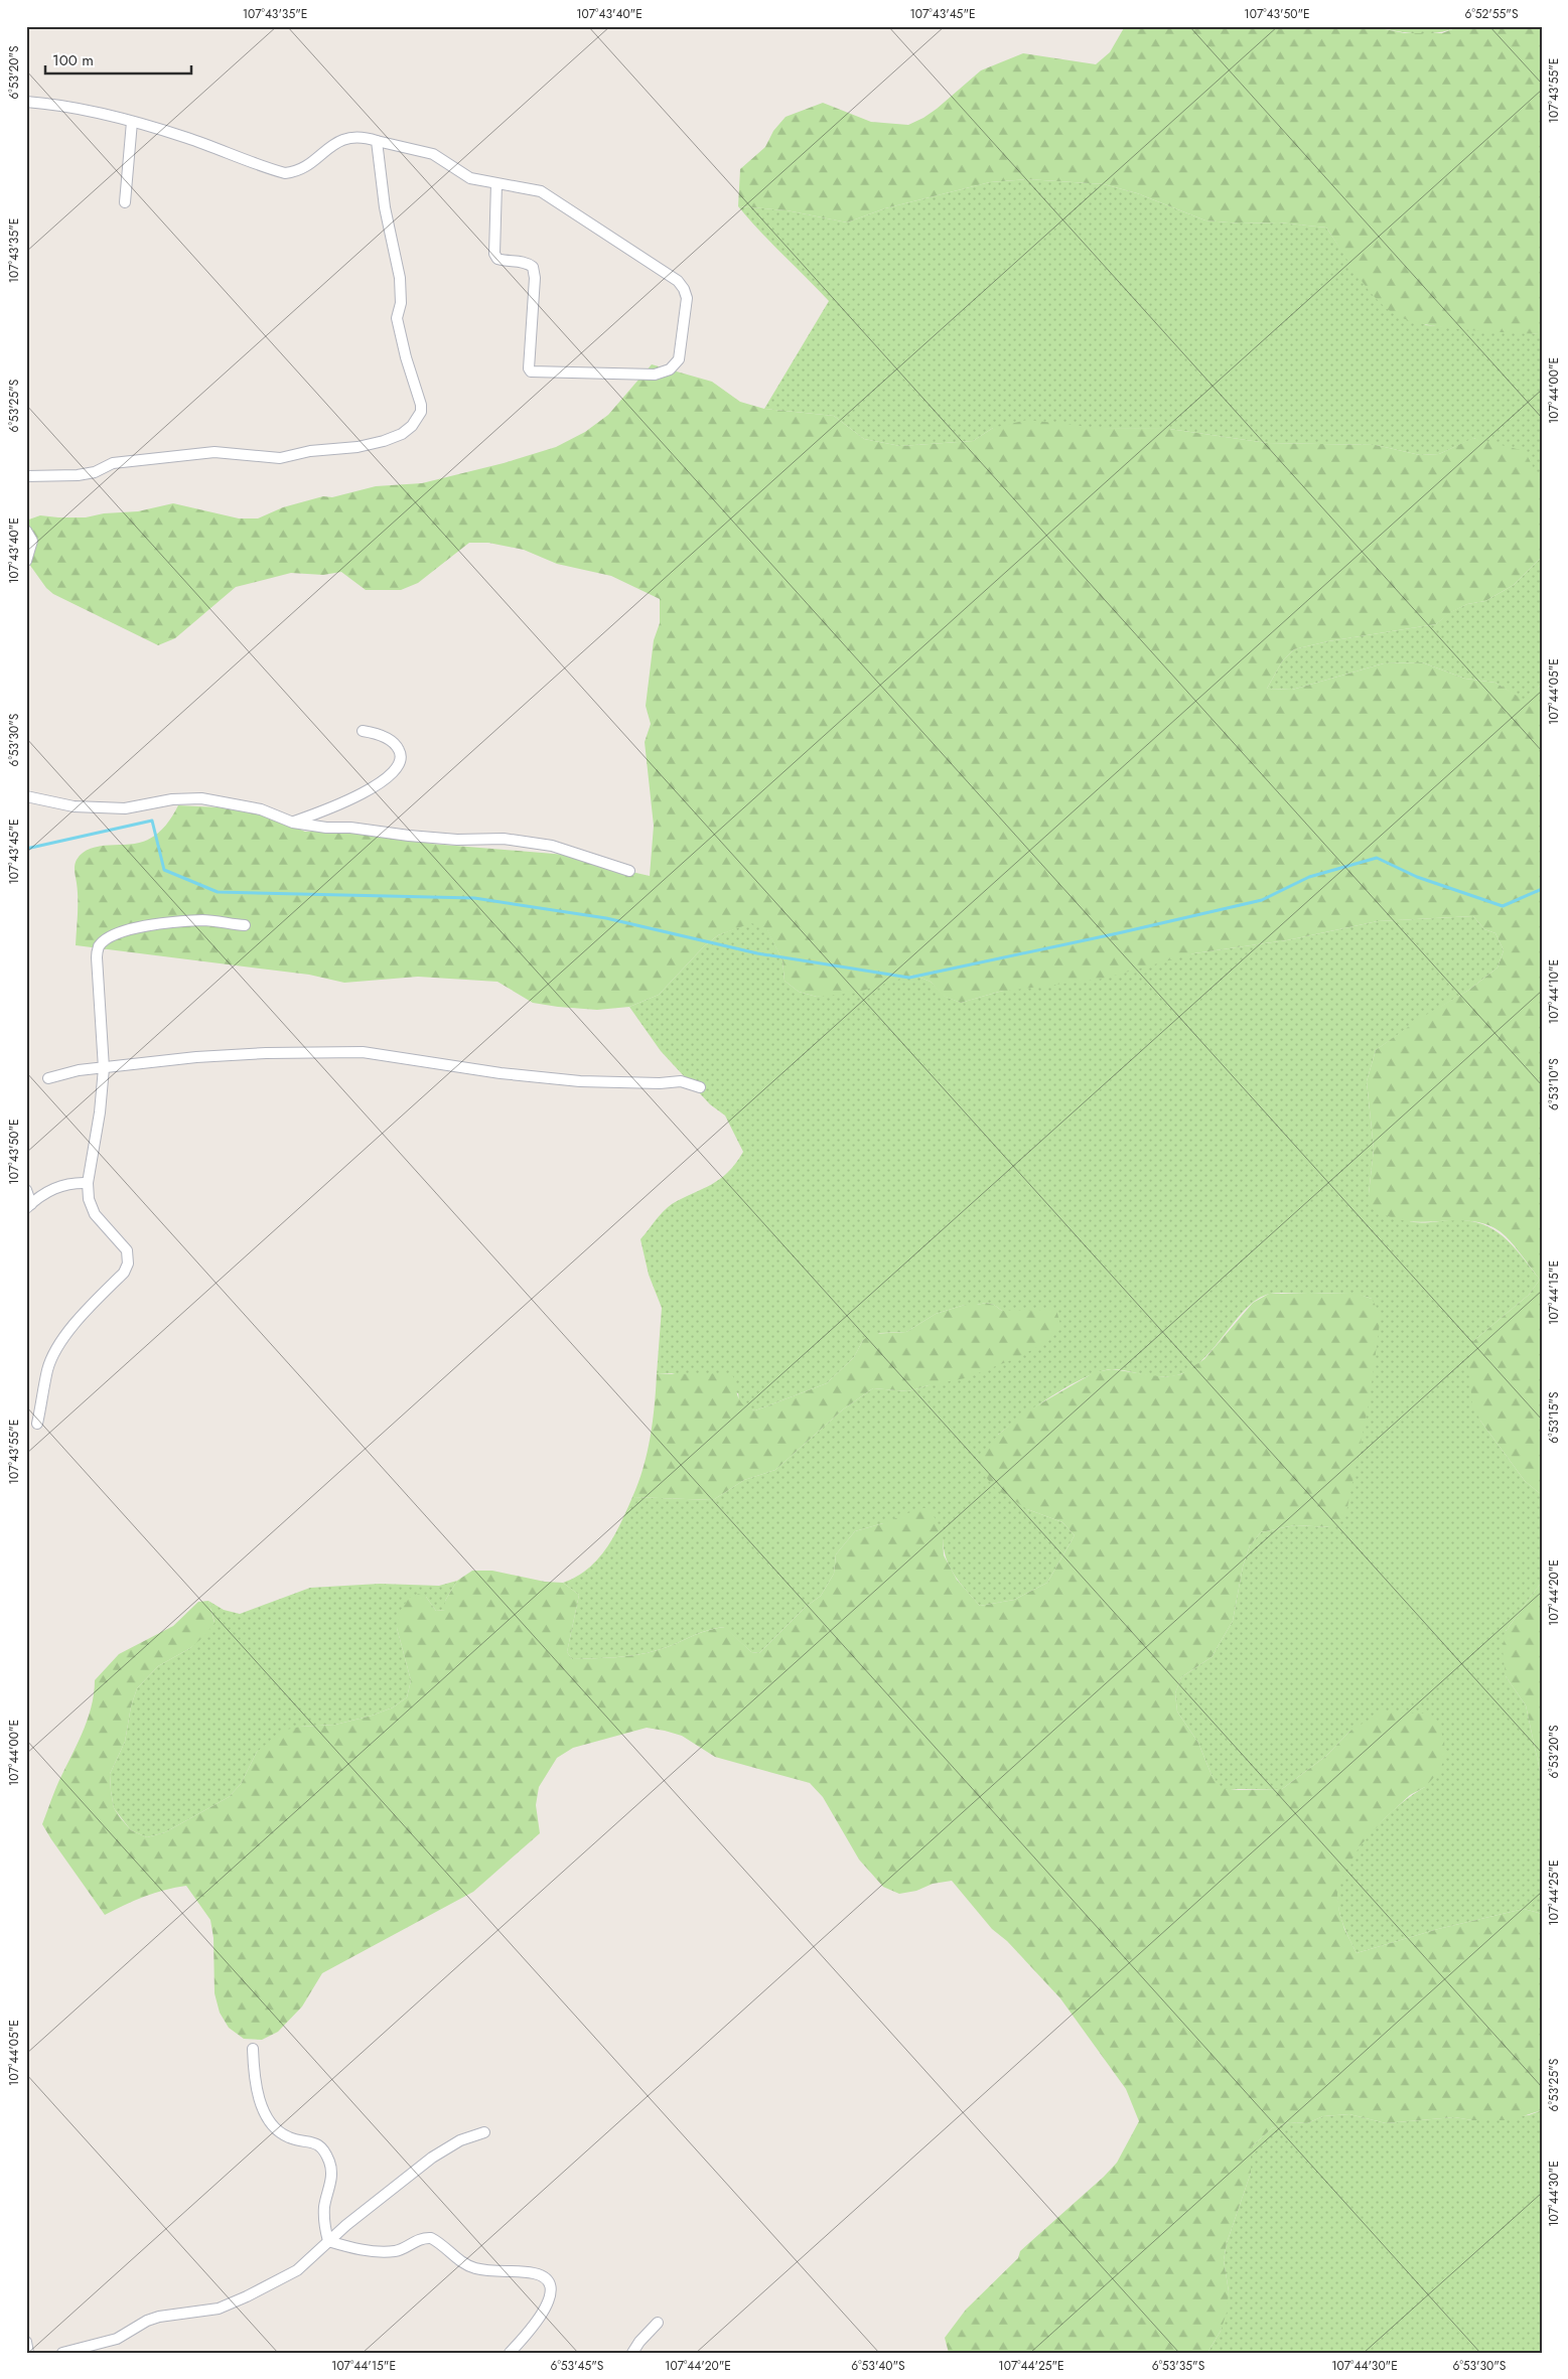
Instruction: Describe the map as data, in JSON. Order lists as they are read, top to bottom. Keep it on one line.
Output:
{"scale_bar":"100 m","coordinates":["107°43'35\"E","107°43'40\"E","107°43'45\"E","107°43'50\"E","6°52'55\"S","6°53'20\"S","107°43'55\"E","107°44'00\"E","6°53'25\"S","107°44'05\"E","6°53'30\"S","107°44'10\"E","6°53'10\"S","107°44'15\"E","6°53'15\"S","107°44'20\"E","107°44'25\"E","107°44'30\"E","6°53'45\"S","6°53'40\"S","6°53'35\"S"]}
